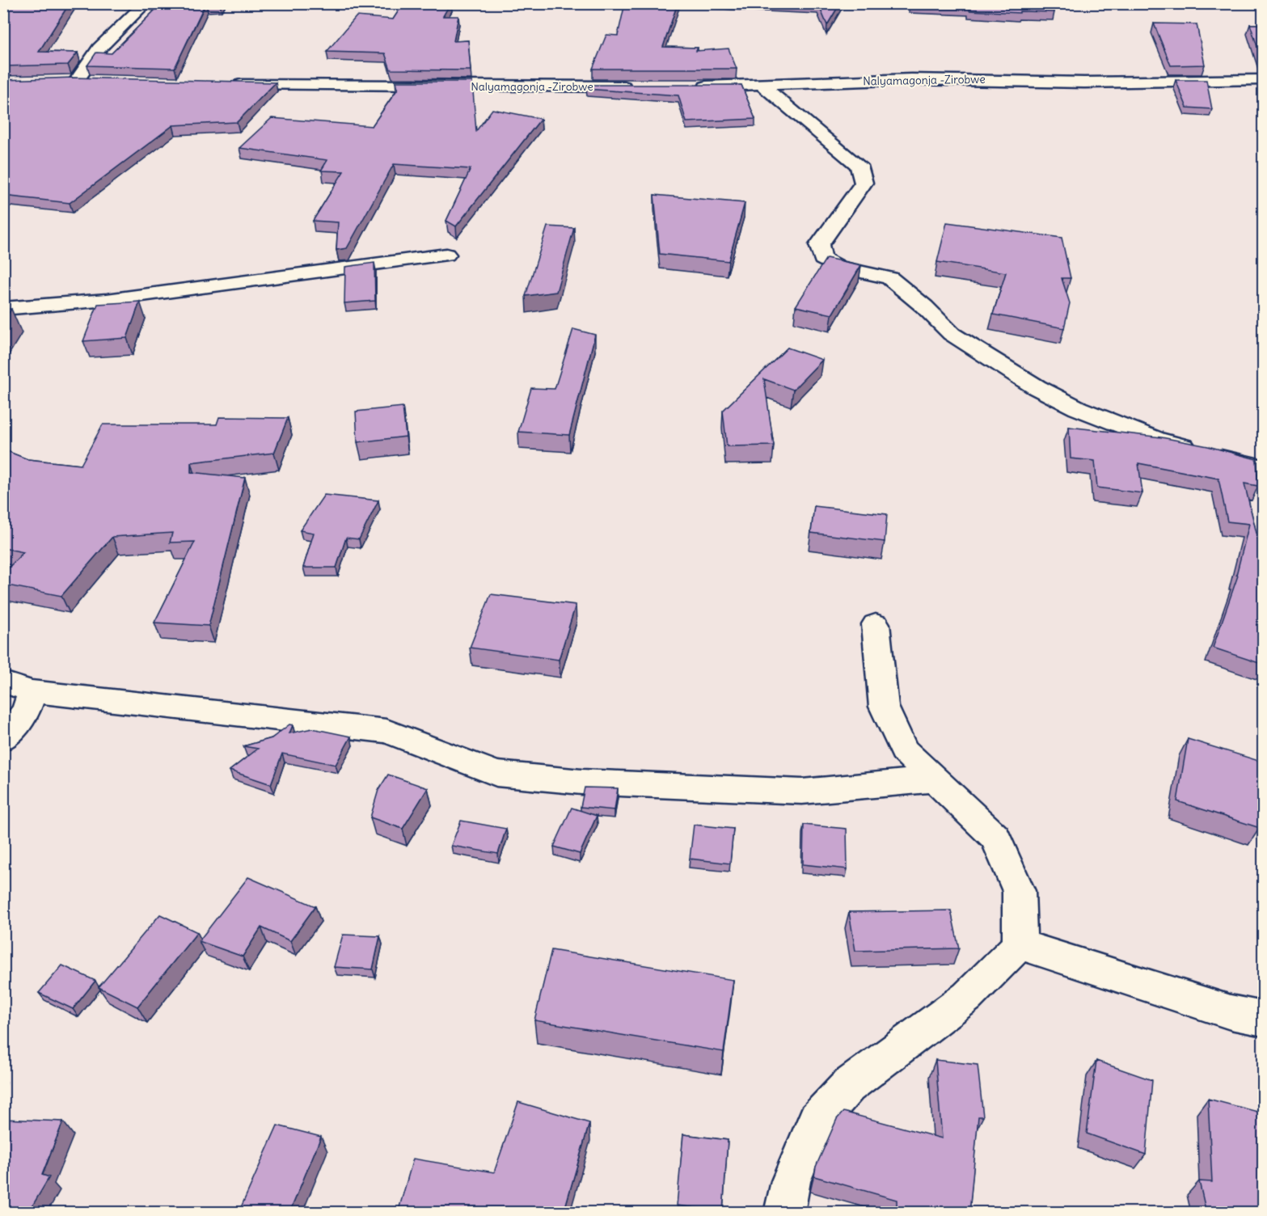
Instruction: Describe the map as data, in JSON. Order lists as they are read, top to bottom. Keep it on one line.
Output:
{"streets":{"street":["Nalyamagonja -Zirobwe"]}}
